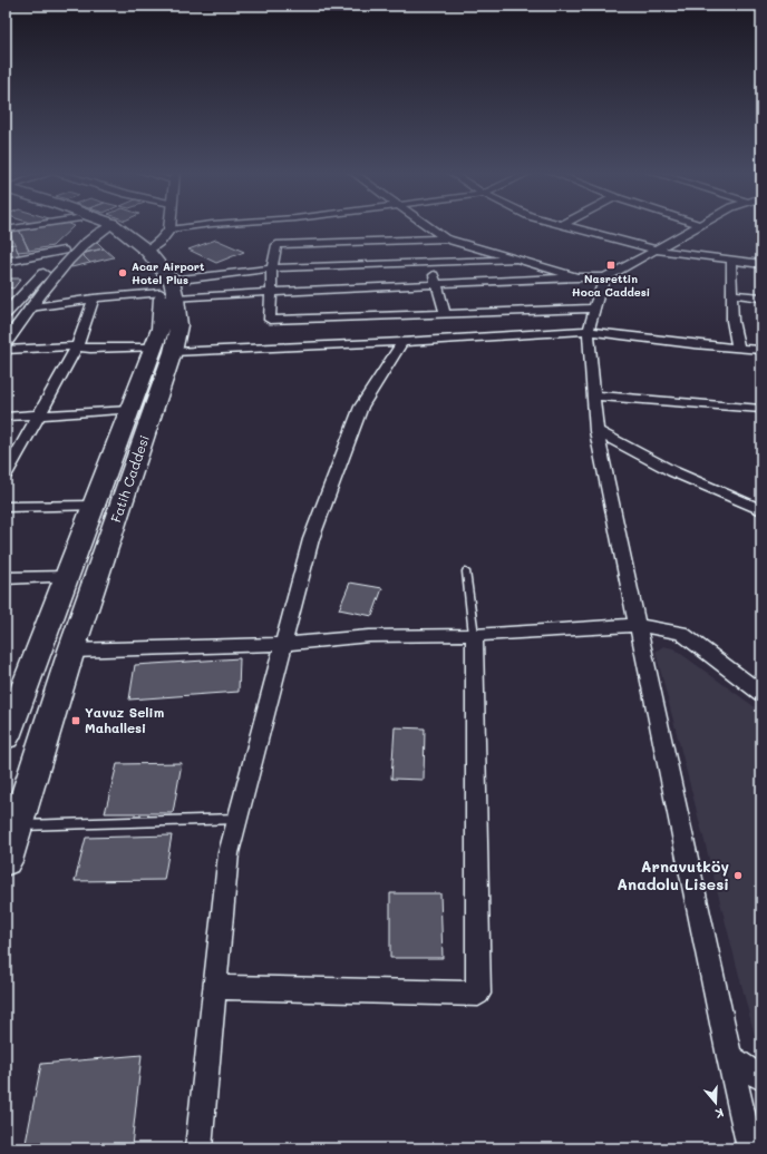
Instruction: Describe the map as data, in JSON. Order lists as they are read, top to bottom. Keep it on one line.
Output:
{"streets":{"main road":["Fatih Caddesi"]},"places":{"transit":["Nasrettin Hoca Caddesi","Yavuz Selim Mahallesi"],"other":["Acar Airport Hotel Plus","Arnavutköy Anadolu Lisesi"]},"north":"bottom"}
